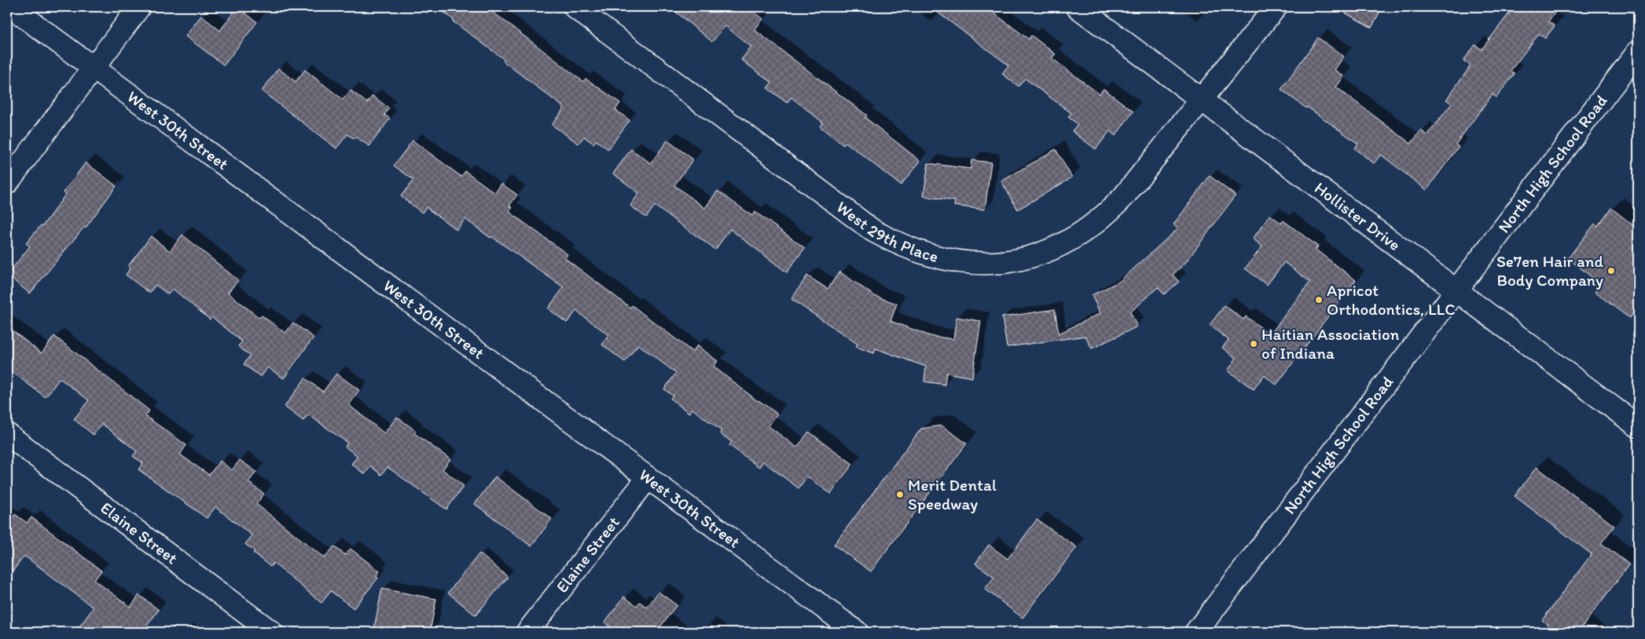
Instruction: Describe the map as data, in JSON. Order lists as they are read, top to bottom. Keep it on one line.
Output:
{"streets":{"street":["West 30th Street","North High School Road","Hollister Drive","West 29th Place","Elaine Street"]},"crossings":[["West 30th Street","Elaine Street"],["North High School Road","Hollister Drive"],["Hollister Drive","West 29th Place"]],"places":["Se7en Hair and Body Company","Apricot Orthodontics, LLC","Haitian Association of Indiana","Merit Dental Speedway"]}
